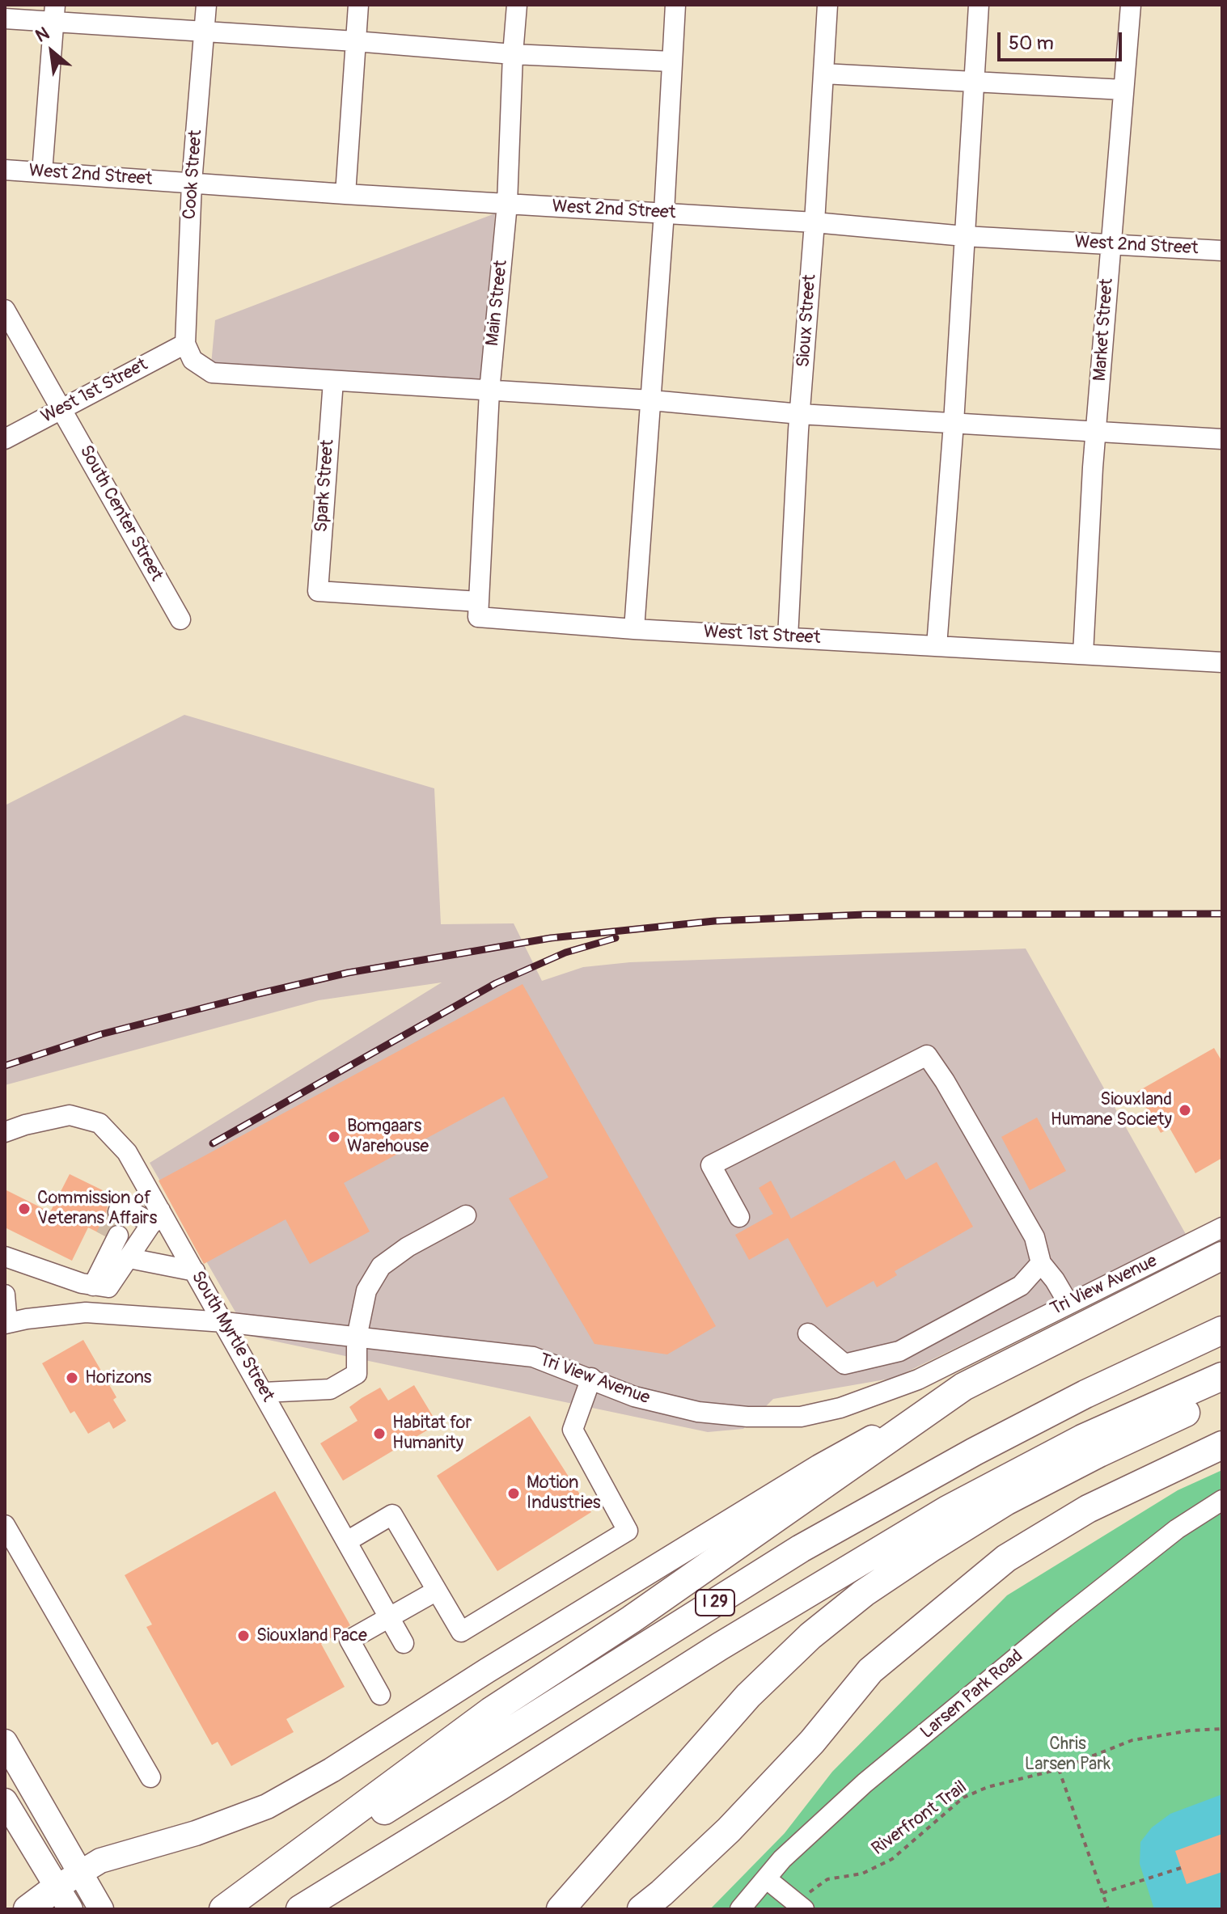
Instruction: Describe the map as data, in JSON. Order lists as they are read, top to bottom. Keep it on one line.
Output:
{"streets":{"highway":["I 29"],"street":["Cook Street","West 2nd Street","Main Street","Sioux Street","Market Street","West 1st Street","Spark Street","South Center Street","Tri View Avenue","South Myrtle Street","Larsen Park Road"],"path":["Riverfront Trail"]},"crossings":[["Cook Street","West 2nd Street"],["Cook Street","West 1st Street"],["West 2nd Street","Main Street"],["West 2nd Street","Sioux Street"],["West 2nd Street","Market Street"],["Main Street","West 1st Street"],["Main Street","Spark Street"],["Sioux Street","West 1st Street"],["Market Street","West 1st Street"],["West 1st Street","Spark Street"],["West 1st Street","South Center Street"],["Tri View Avenue","South Myrtle Street"]],"parks":["Chris Larsen Park"],"places":["Siouxland Humane Society","Bomgaars Warehouse","Commission of Veterans Affairs","Horizons","Habitat for Humanity","Motion Industries","Siouxland Pace"],"scale_bar":"50 m","north":"top left"}
